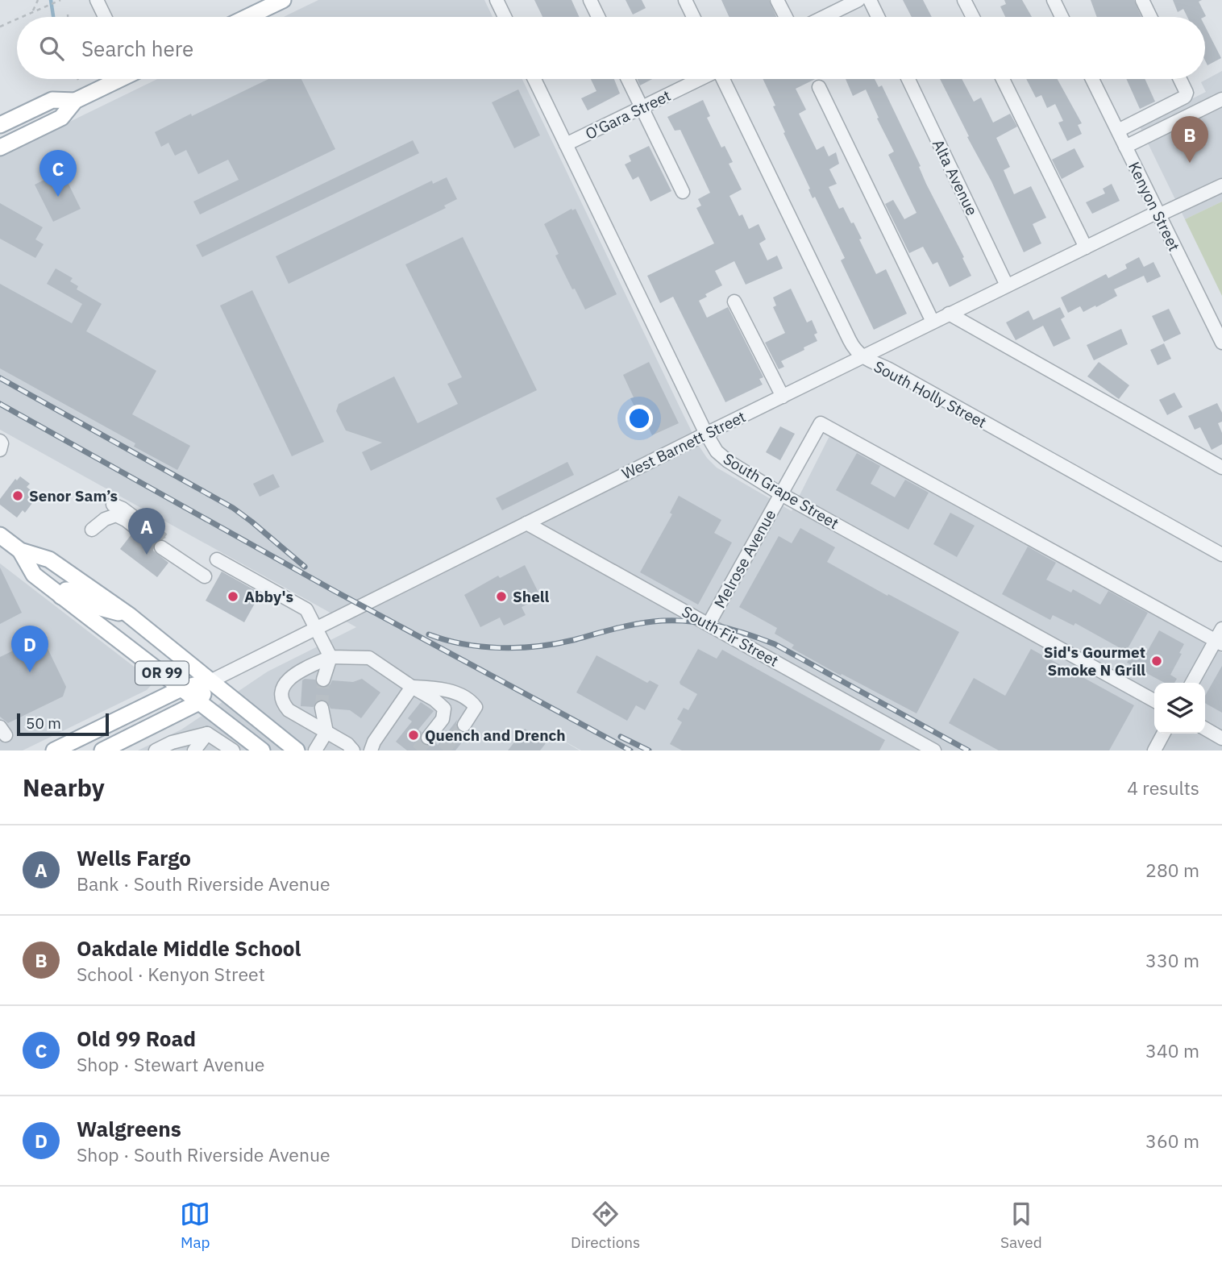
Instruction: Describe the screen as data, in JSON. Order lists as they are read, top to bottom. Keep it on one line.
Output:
{"streets":{"main road":["OR 99"],"street":["O'Gara Street","Alta Avenue","Kenyon Street","South Holly Street","West Barnett Street","South Grape Street","Melrose Avenue","South Fir Street"]},"crossings":[["O'Gara Street","South Grape Street"],["Alta Avenue","West Barnett Street"],["Kenyon Street","West Barnett Street"],["South Holly Street","West Barnett Street"],["West Barnett Street","South Grape Street"],["West Barnett Street","South Fir Street"],["West Barnett Street","OR 99"],["South Grape Street","Melrose Avenue"],["Melrose Avenue","South Fir Street"]],"places":["Senor Sam’s","Abby's","Shell","Sid's Gourmet Smoke N Grill","Quench and Drench"],"scale_bar":"50 m","page":{"search":"Search here","pins":["B","C","A","D"],"scale":"50 m","heading":["Nearby","4 results"],"list":[{"mark":"A","name":"Wells Fargo","note":"Bank · South Riverside Avenue","value":"280 m"},{"mark":"B","name":"Oakdale Middle School","note":"School · Kenyon Street","value":"330 m"},{"mark":"C","name":"Old 99 Road","note":"Shop · Stewart Avenue","value":"340 m"},{"mark":"D","name":"Walgreens","note":"Shop · South Riverside Avenue","value":"360 m"}],"nav":["Map","Directions","Saved"]}}
